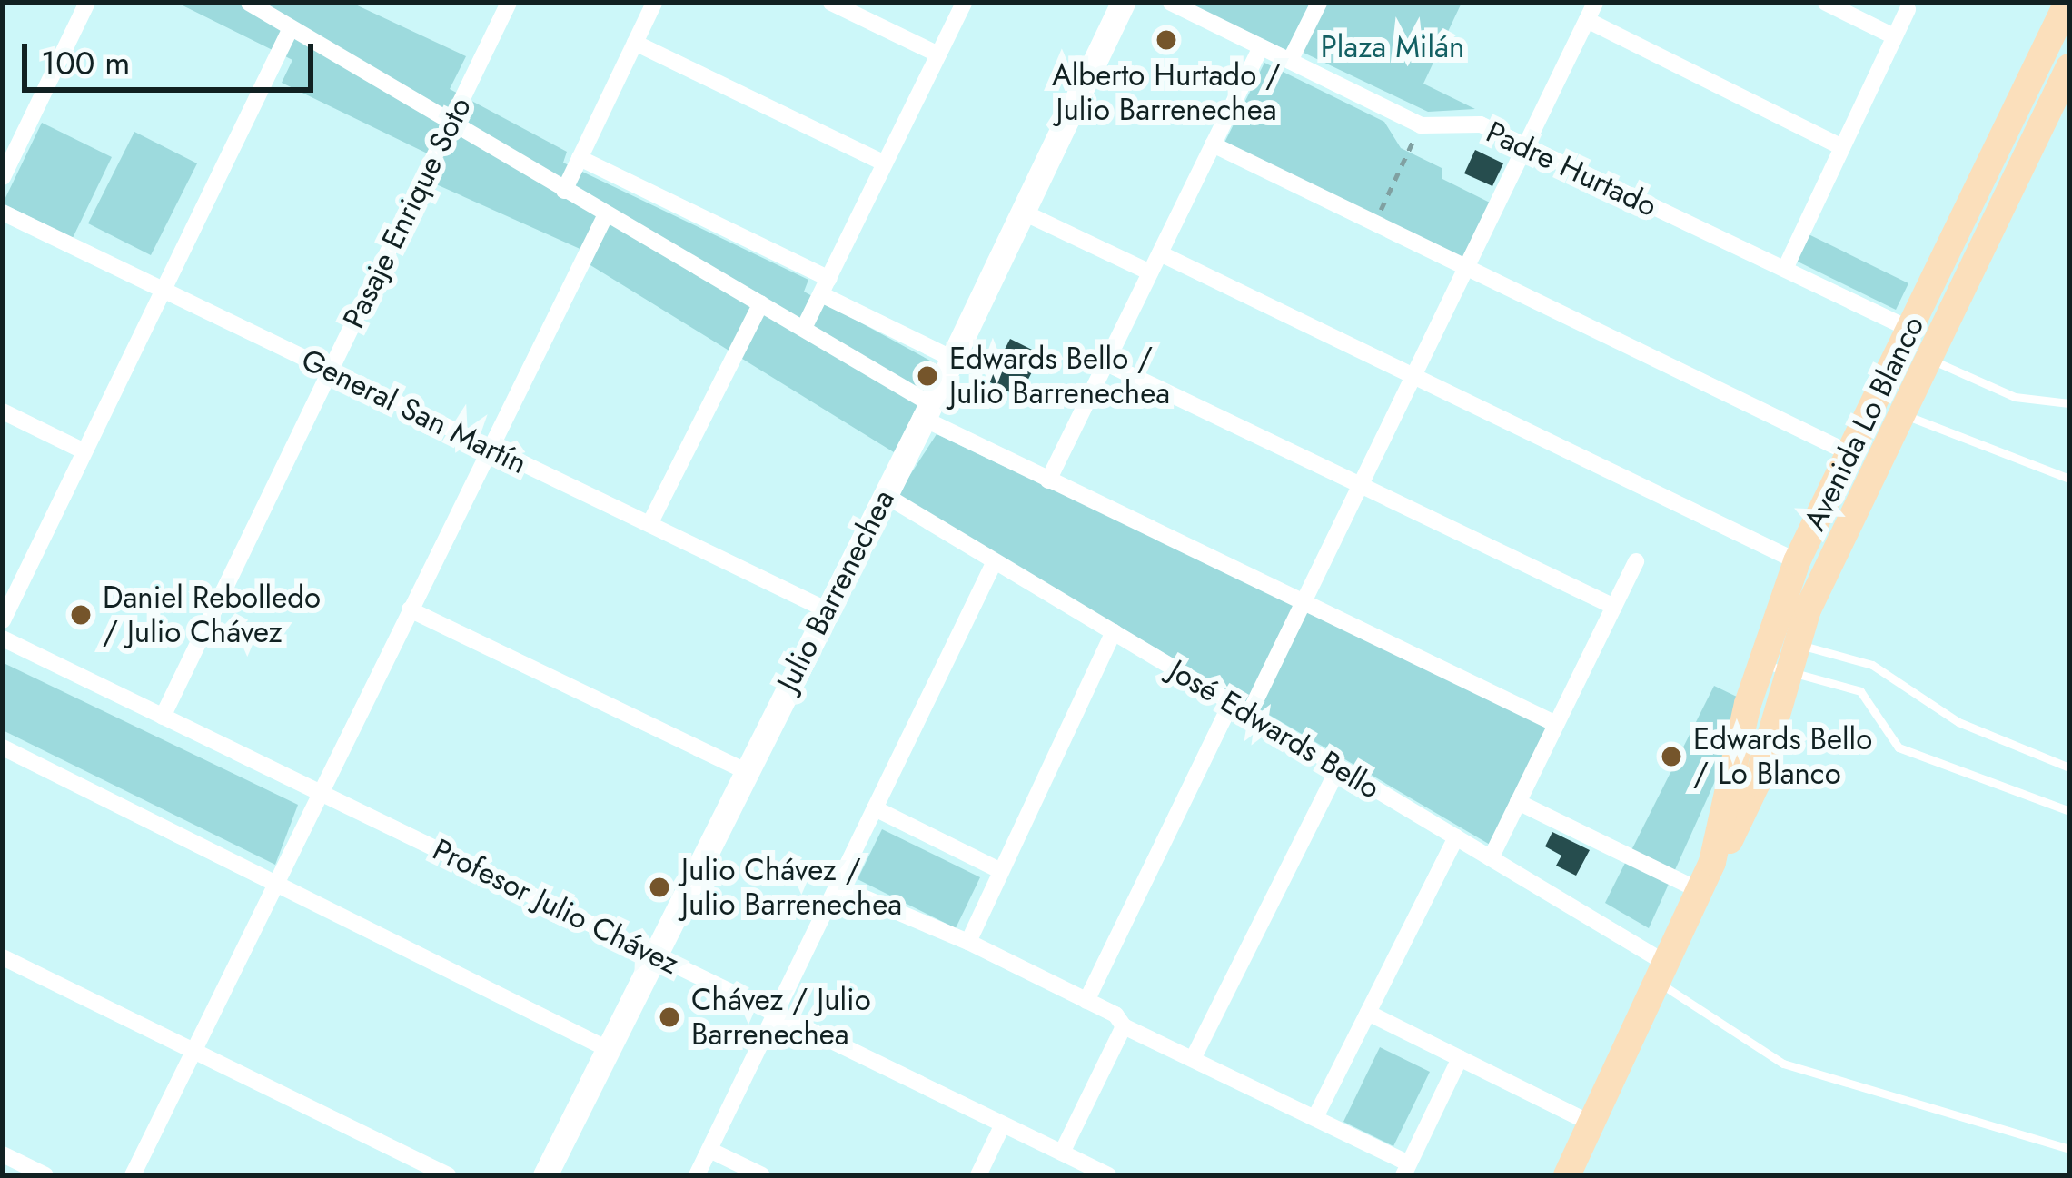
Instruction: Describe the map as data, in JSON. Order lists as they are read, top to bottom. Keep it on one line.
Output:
{"streets":{"main road":["Avenida Lo Blanco"],"street":["Padre Hurtado","Pasaje Enrique Soto","General San Martín","Julio Barrenechea","José Edwards Bello","Profesor Julio Chávez"]},"crossings":[["Padre Hurtado","Avenida Lo Blanco"],["Pasaje Enrique Soto","General San Martín"],["Pasaje Enrique Soto","Profesor Julio Chávez"],["General San Martín","Julio Barrenechea"],["Avenida Lo Blanco","José Edwards Bello"],["Julio Barrenechea","José Edwards Bello"],["Julio Barrenechea","Profesor Julio Chávez"]],"parks":["Plaza Milán"],"places":["Alberto Hurtado / Julio Barrenechea","Edwards Bello / Julio Barrenechea","Daniel Rebolledo / Julio Chávez","Edwards Bello / Lo Blanco","Julio Chávez / Julio Barrenechea","Chávez / Julio Barrenechea"],"scale_bar":"100 m"}
